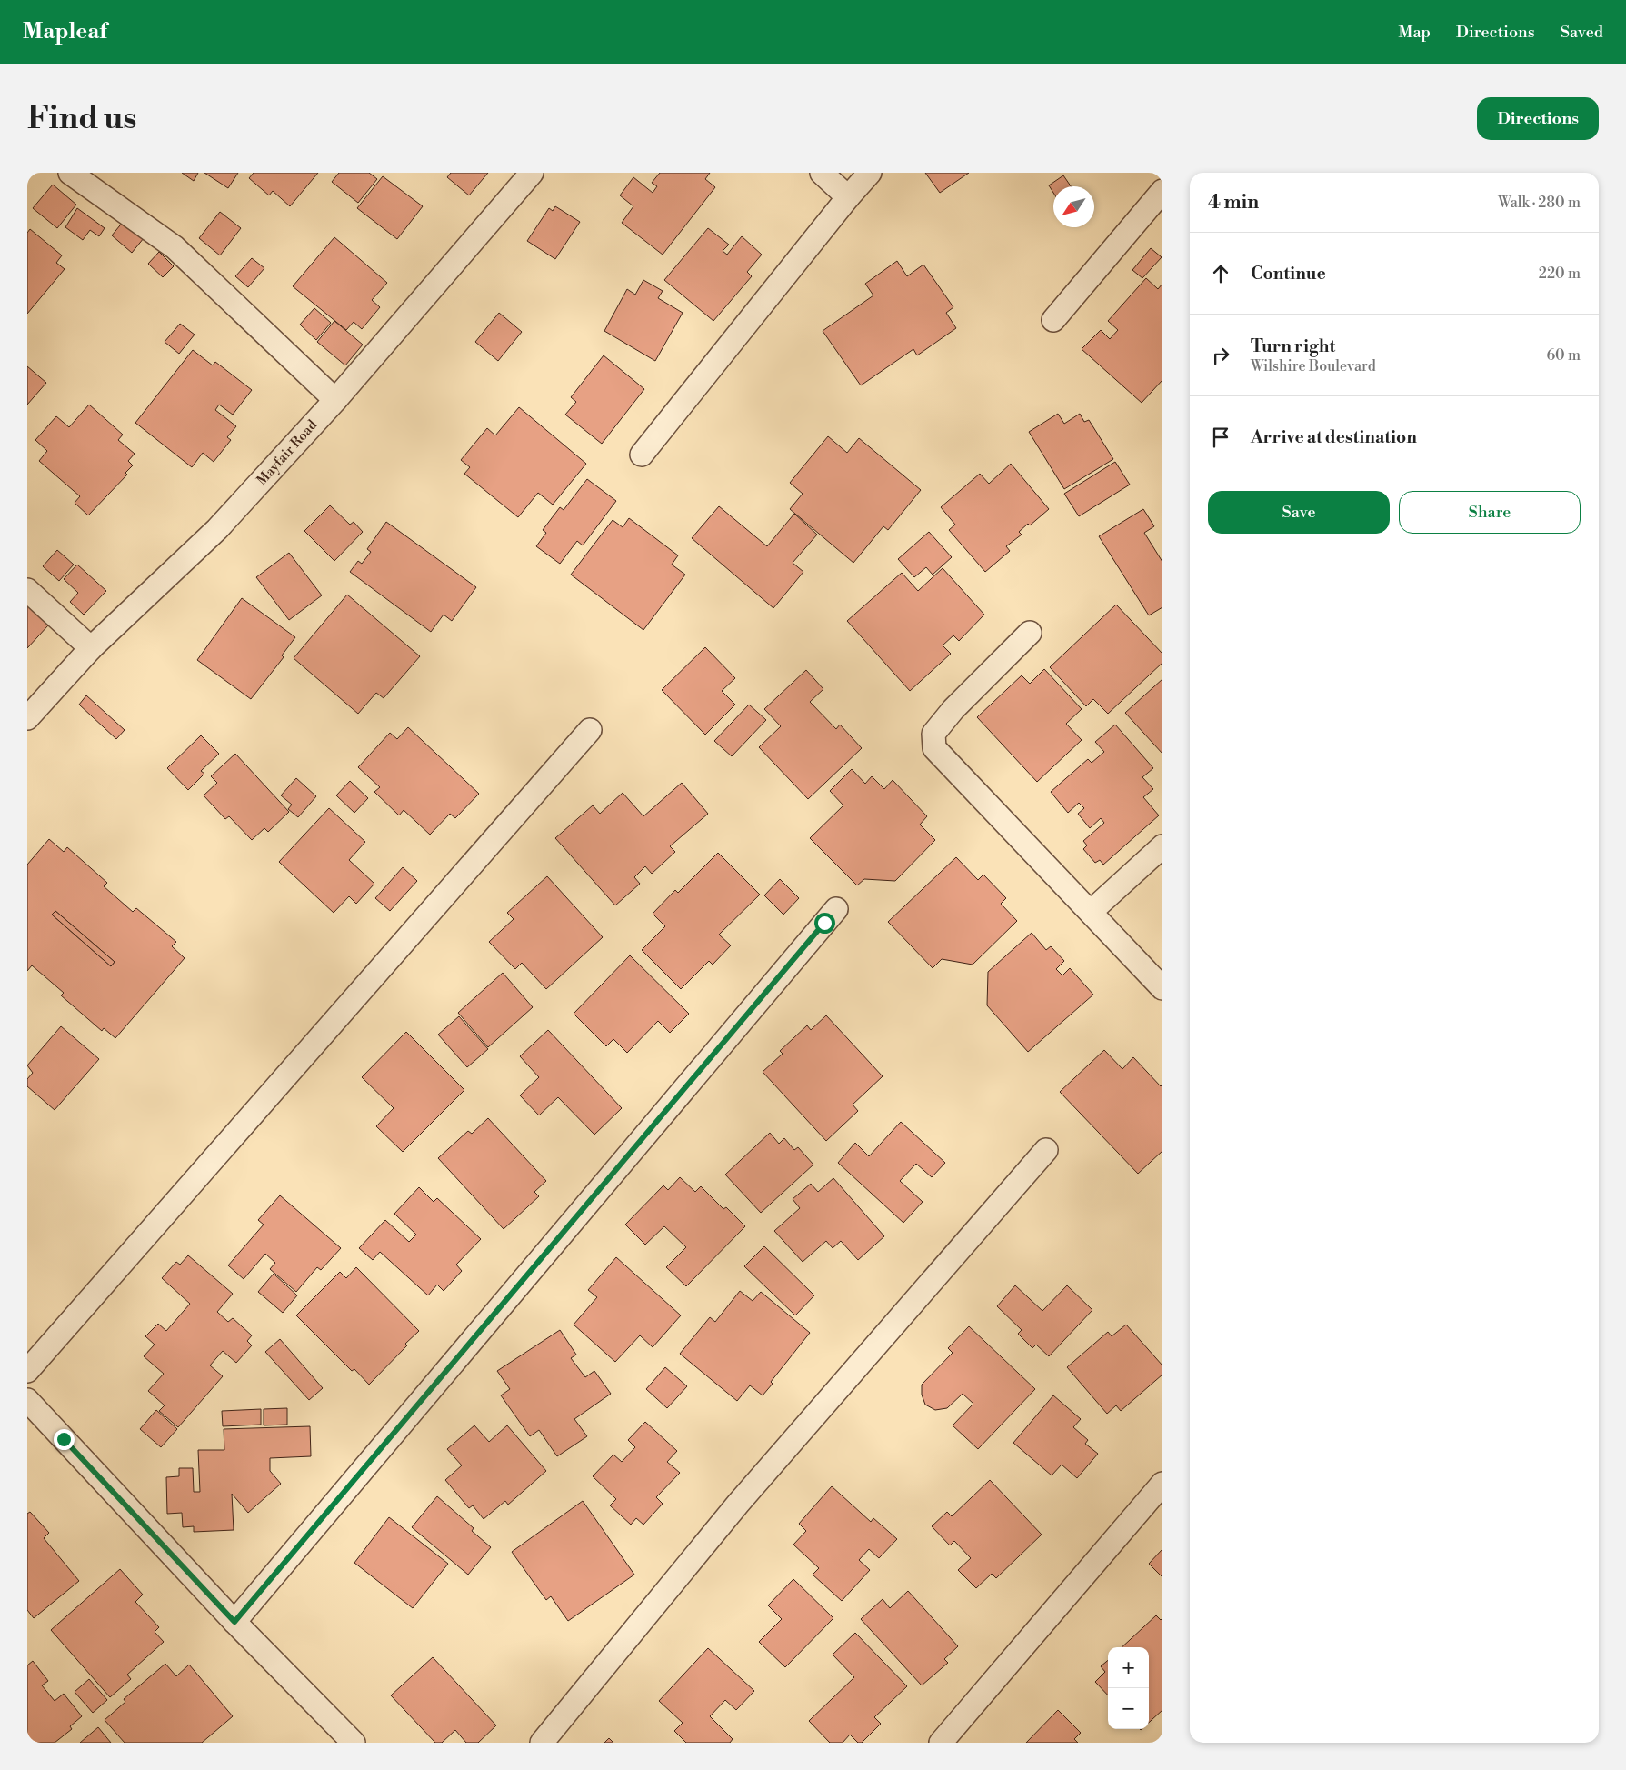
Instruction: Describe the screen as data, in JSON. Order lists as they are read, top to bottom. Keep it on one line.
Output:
{"streets":{"street":["Mayfair Road"]},"north":"bottom left","page":{"header":"Mapleaf","nav":["Map","Directions","Saved"],"buttons":["Directions",["Save","Share"]],"title":"Find us","heading":["4 min","Walk · 280 m"],"list":[["Continue","220 m"],["Turn right","Wilshire Boulevard","60 m"],"Arrive at destination"],"map_buttons":["+","−"]}}
